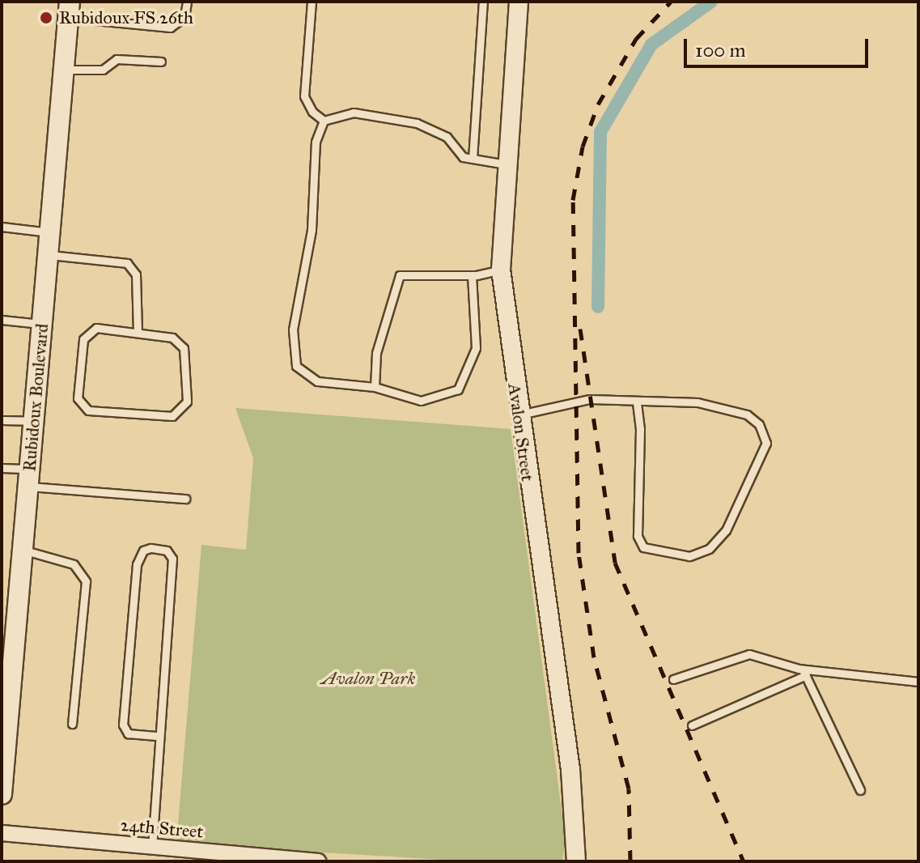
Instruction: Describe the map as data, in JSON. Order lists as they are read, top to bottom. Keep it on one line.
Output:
{"streets":{"main road":["Rubidoux Boulevard"],"street":["Avalon Street","24th Street"]},"parks":["Avalon Park"],"places":["Rubidoux FS 26th"],"scale_bar":"100 m"}
